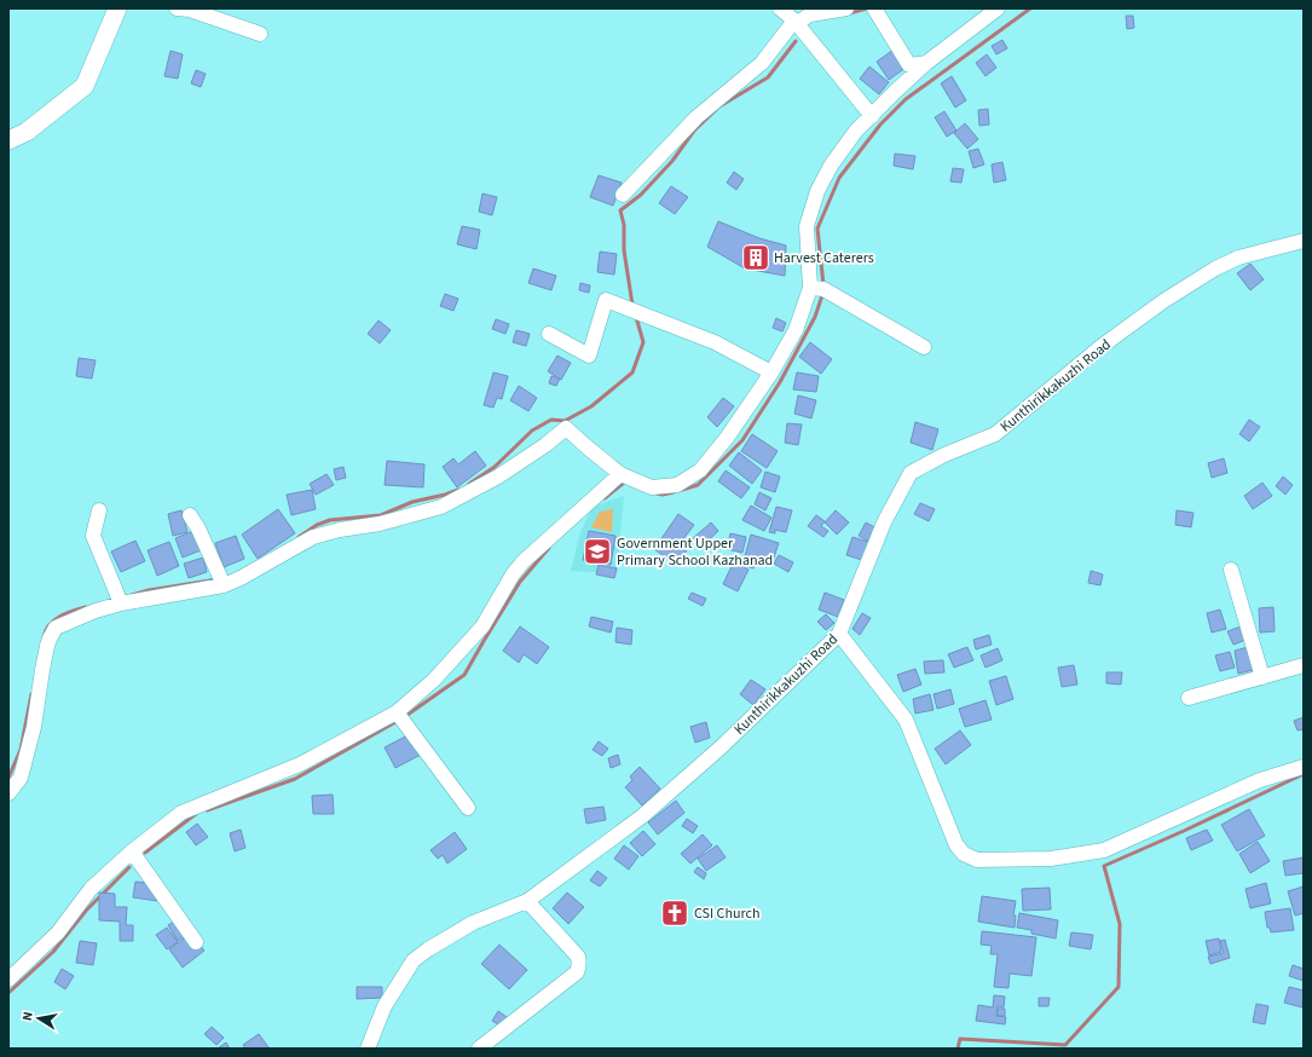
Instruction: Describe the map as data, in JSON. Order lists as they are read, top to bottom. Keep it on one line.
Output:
{"streets":{"street":["Kunthirikkakuzhi Road"]},"places":{"building":["Harvest Caterers"],"school or university":["Government Upper Primary School Kazhanad"],"church":["CSI Church"]},"north":"left"}
